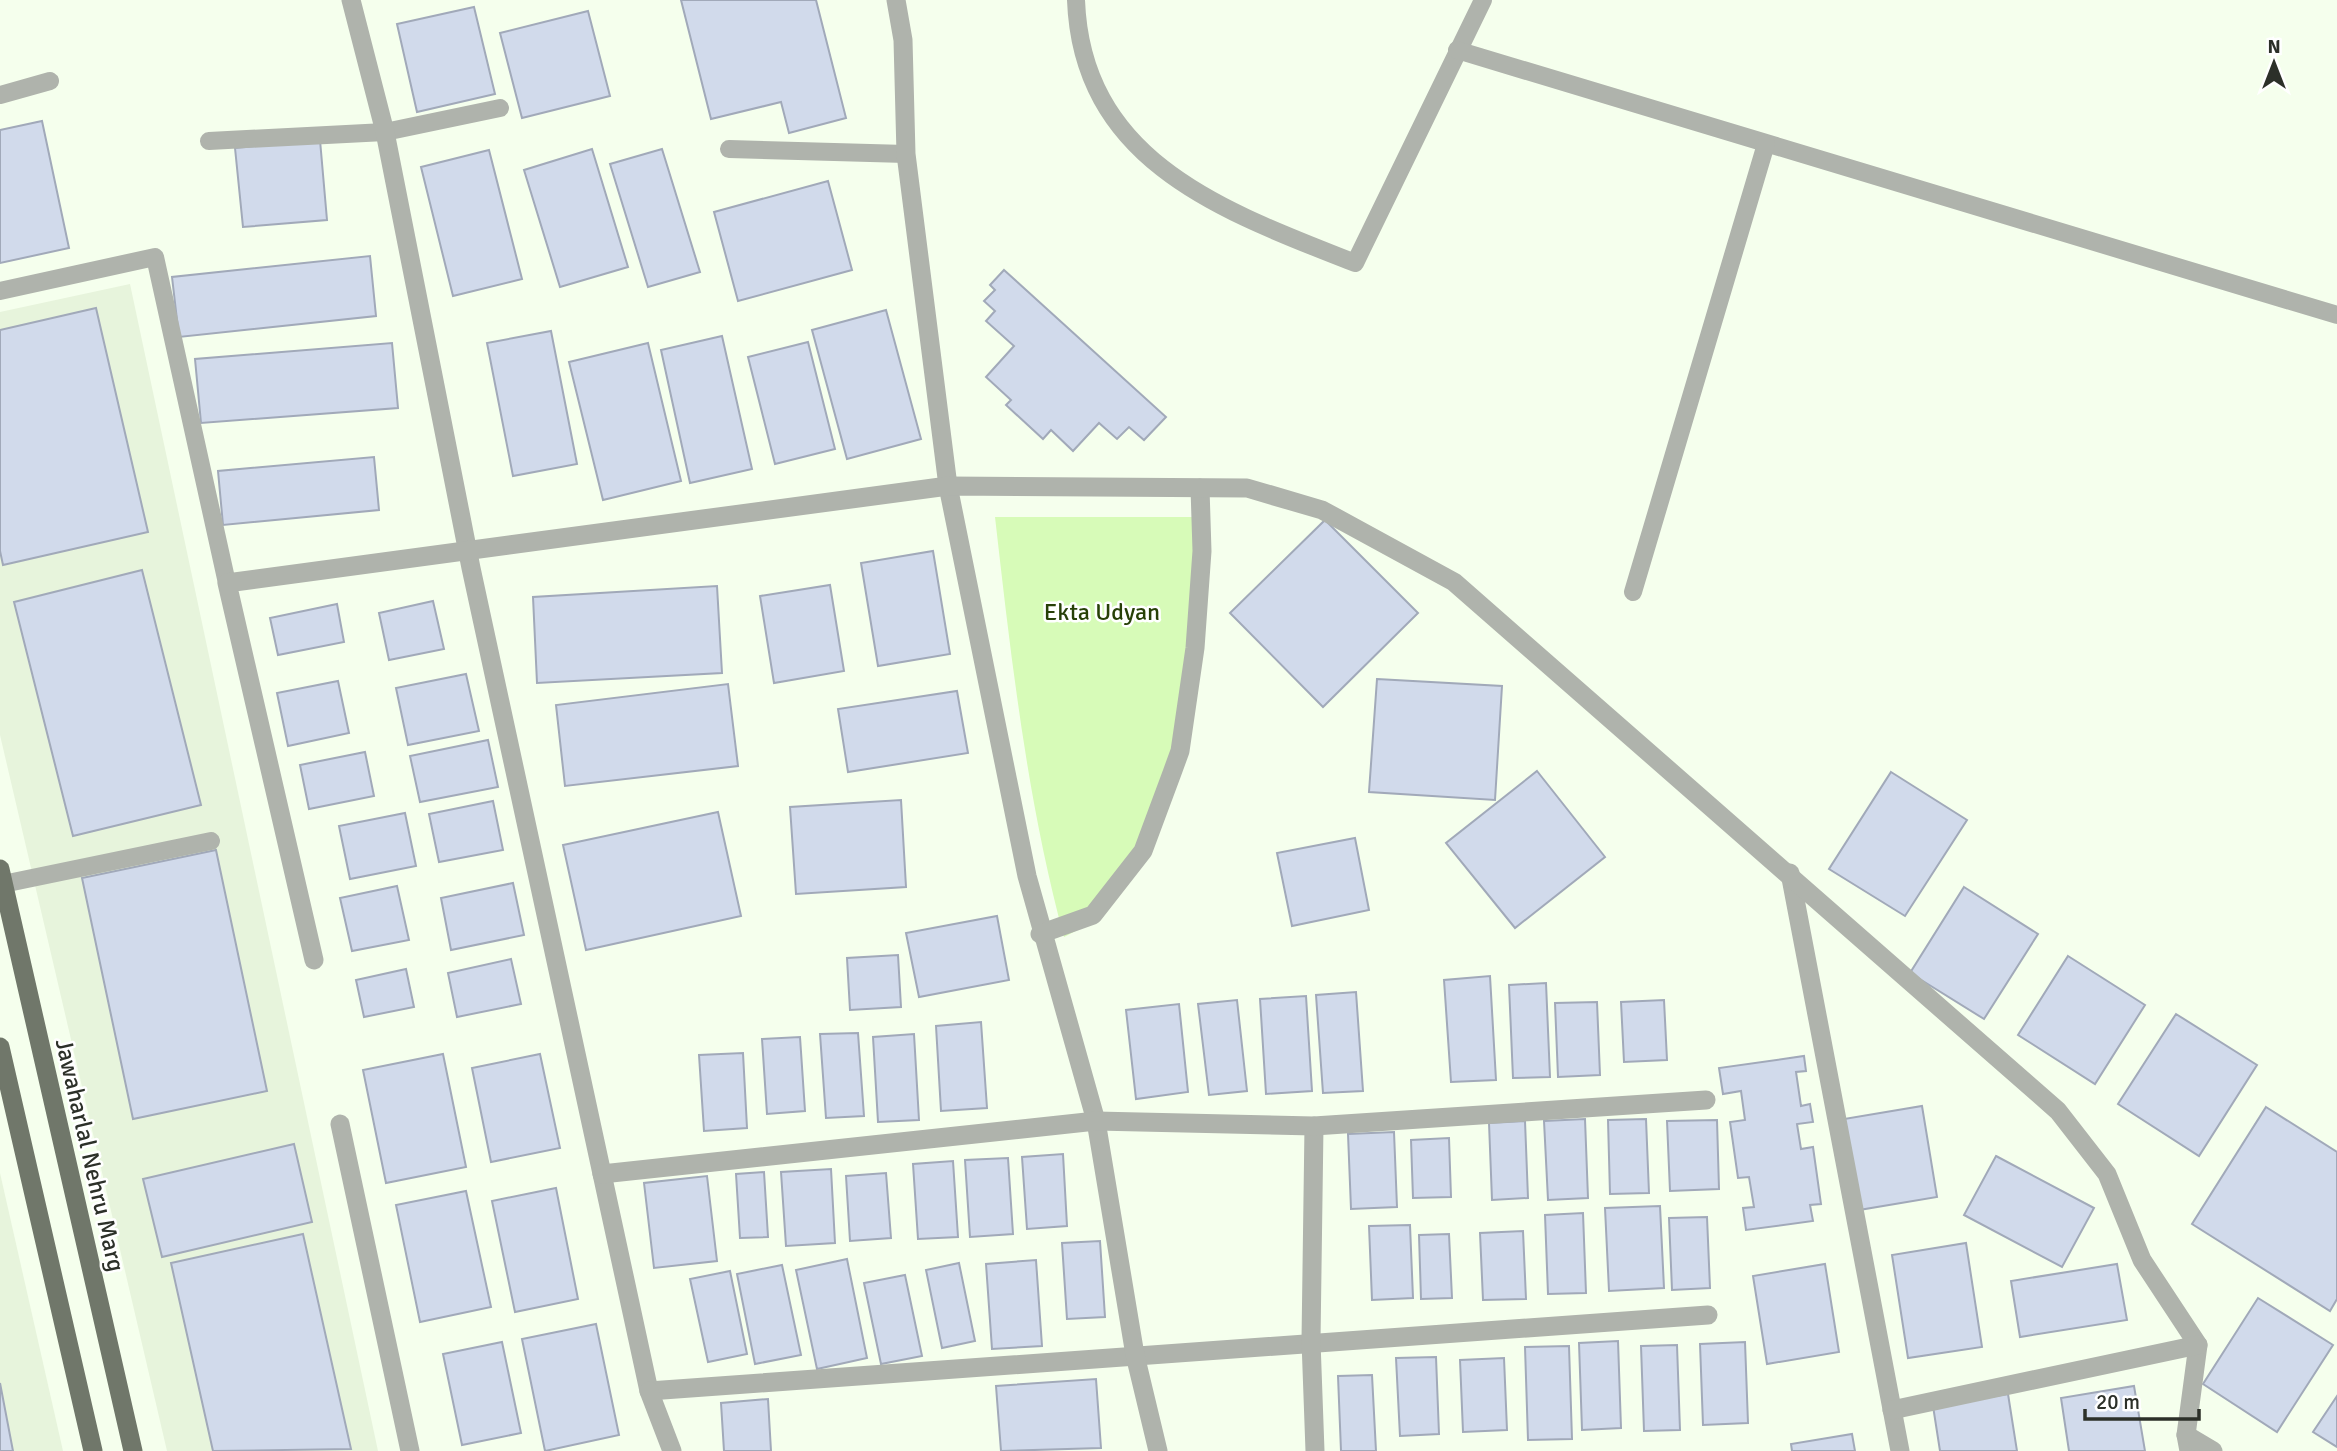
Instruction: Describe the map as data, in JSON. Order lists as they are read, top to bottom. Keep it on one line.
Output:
{"streets":{"main road":["Jawaharlal Nehru Marg"]},"parks":["Ekta Udyan"],"scale_bar":"20 m","north":"top"}
